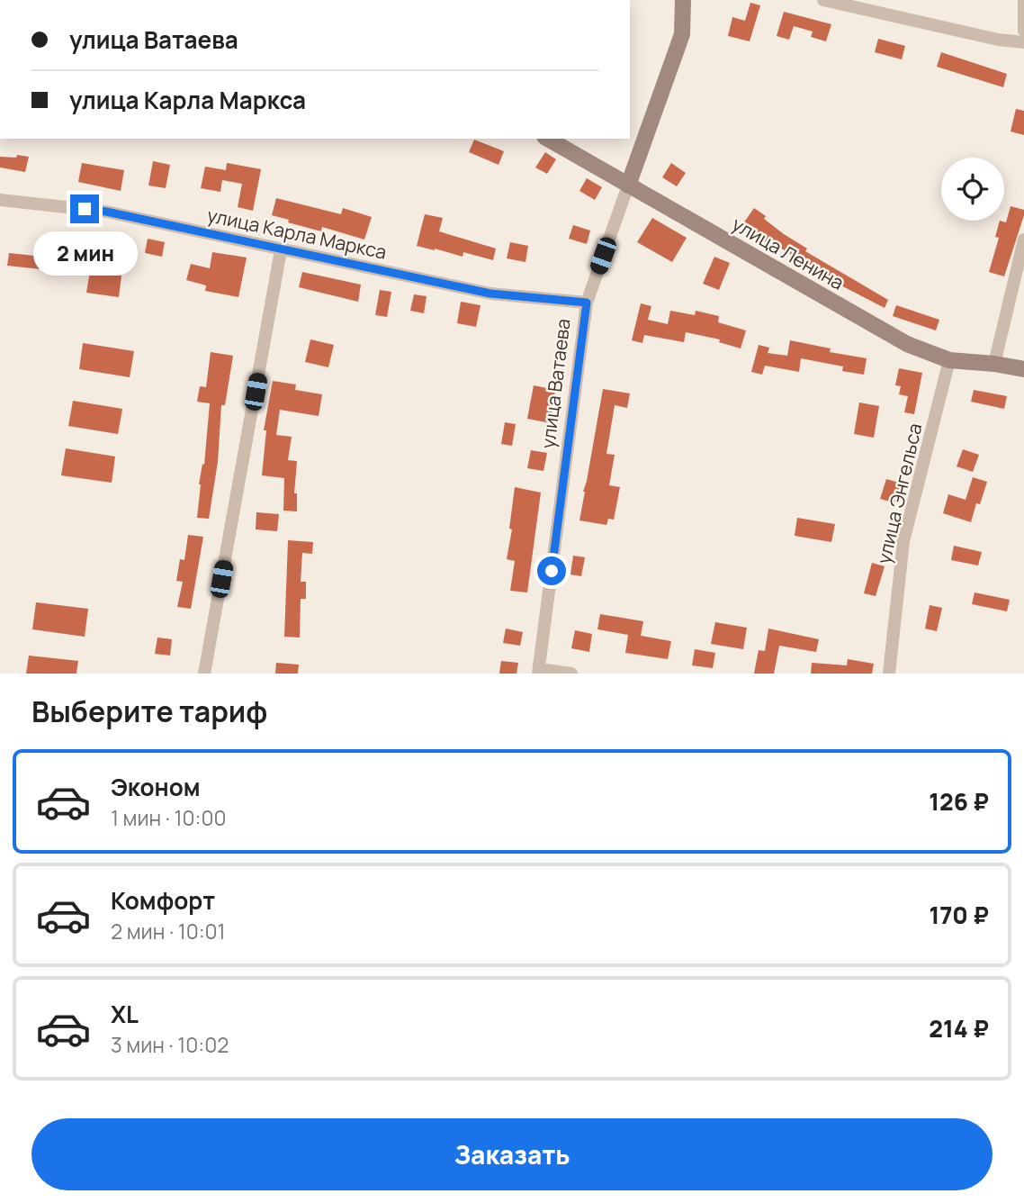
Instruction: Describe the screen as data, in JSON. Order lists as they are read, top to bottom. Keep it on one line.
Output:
{"streets":{"street":["улица Карла Маркса","улица Ленина","улица Ватаева","улица Энгельса"]},"crossings":[["улица Карла Маркса","улица Ватаева"],["улица Ленина","улица Ватаева"],["улица Ленина","улица Энгельса"]],"page":{"banner":["улица Ватаева","улица Карла Маркса"],"bubble":"2 мин","heading":"Выберите тариф","list":[{"name":"Эконом","note":"1 мин · 10:00","value":"126 ₽"},{"name":"Комфорт","note":"2 мин · 10:01","value":"170 ₽"},{"name":"XL","note":"3 мин · 10:02","value":"214 ₽"}],"buttons":"Заказать"}}
